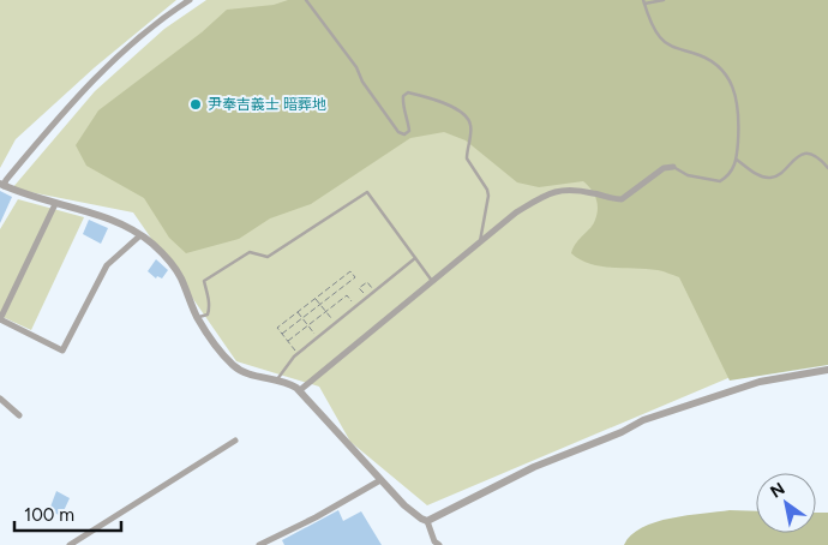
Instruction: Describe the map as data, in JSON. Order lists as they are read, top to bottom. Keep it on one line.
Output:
{"places":["尹奉吉義士 暗葬地"],"scale_bar":"100 m","north":"top left"}
